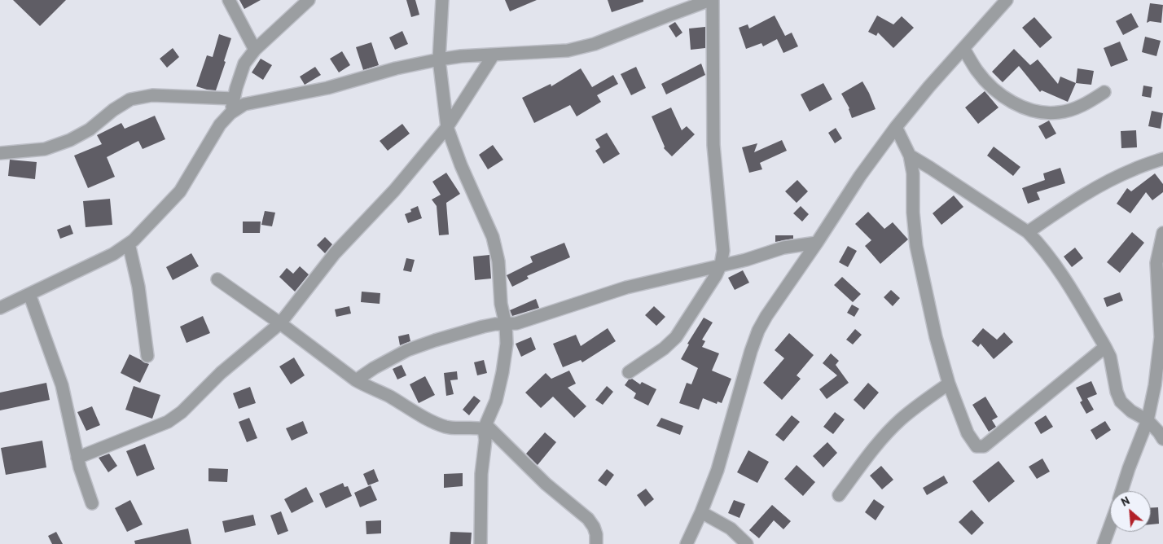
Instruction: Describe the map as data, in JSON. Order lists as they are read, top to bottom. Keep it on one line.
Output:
{"north":"top left"}
